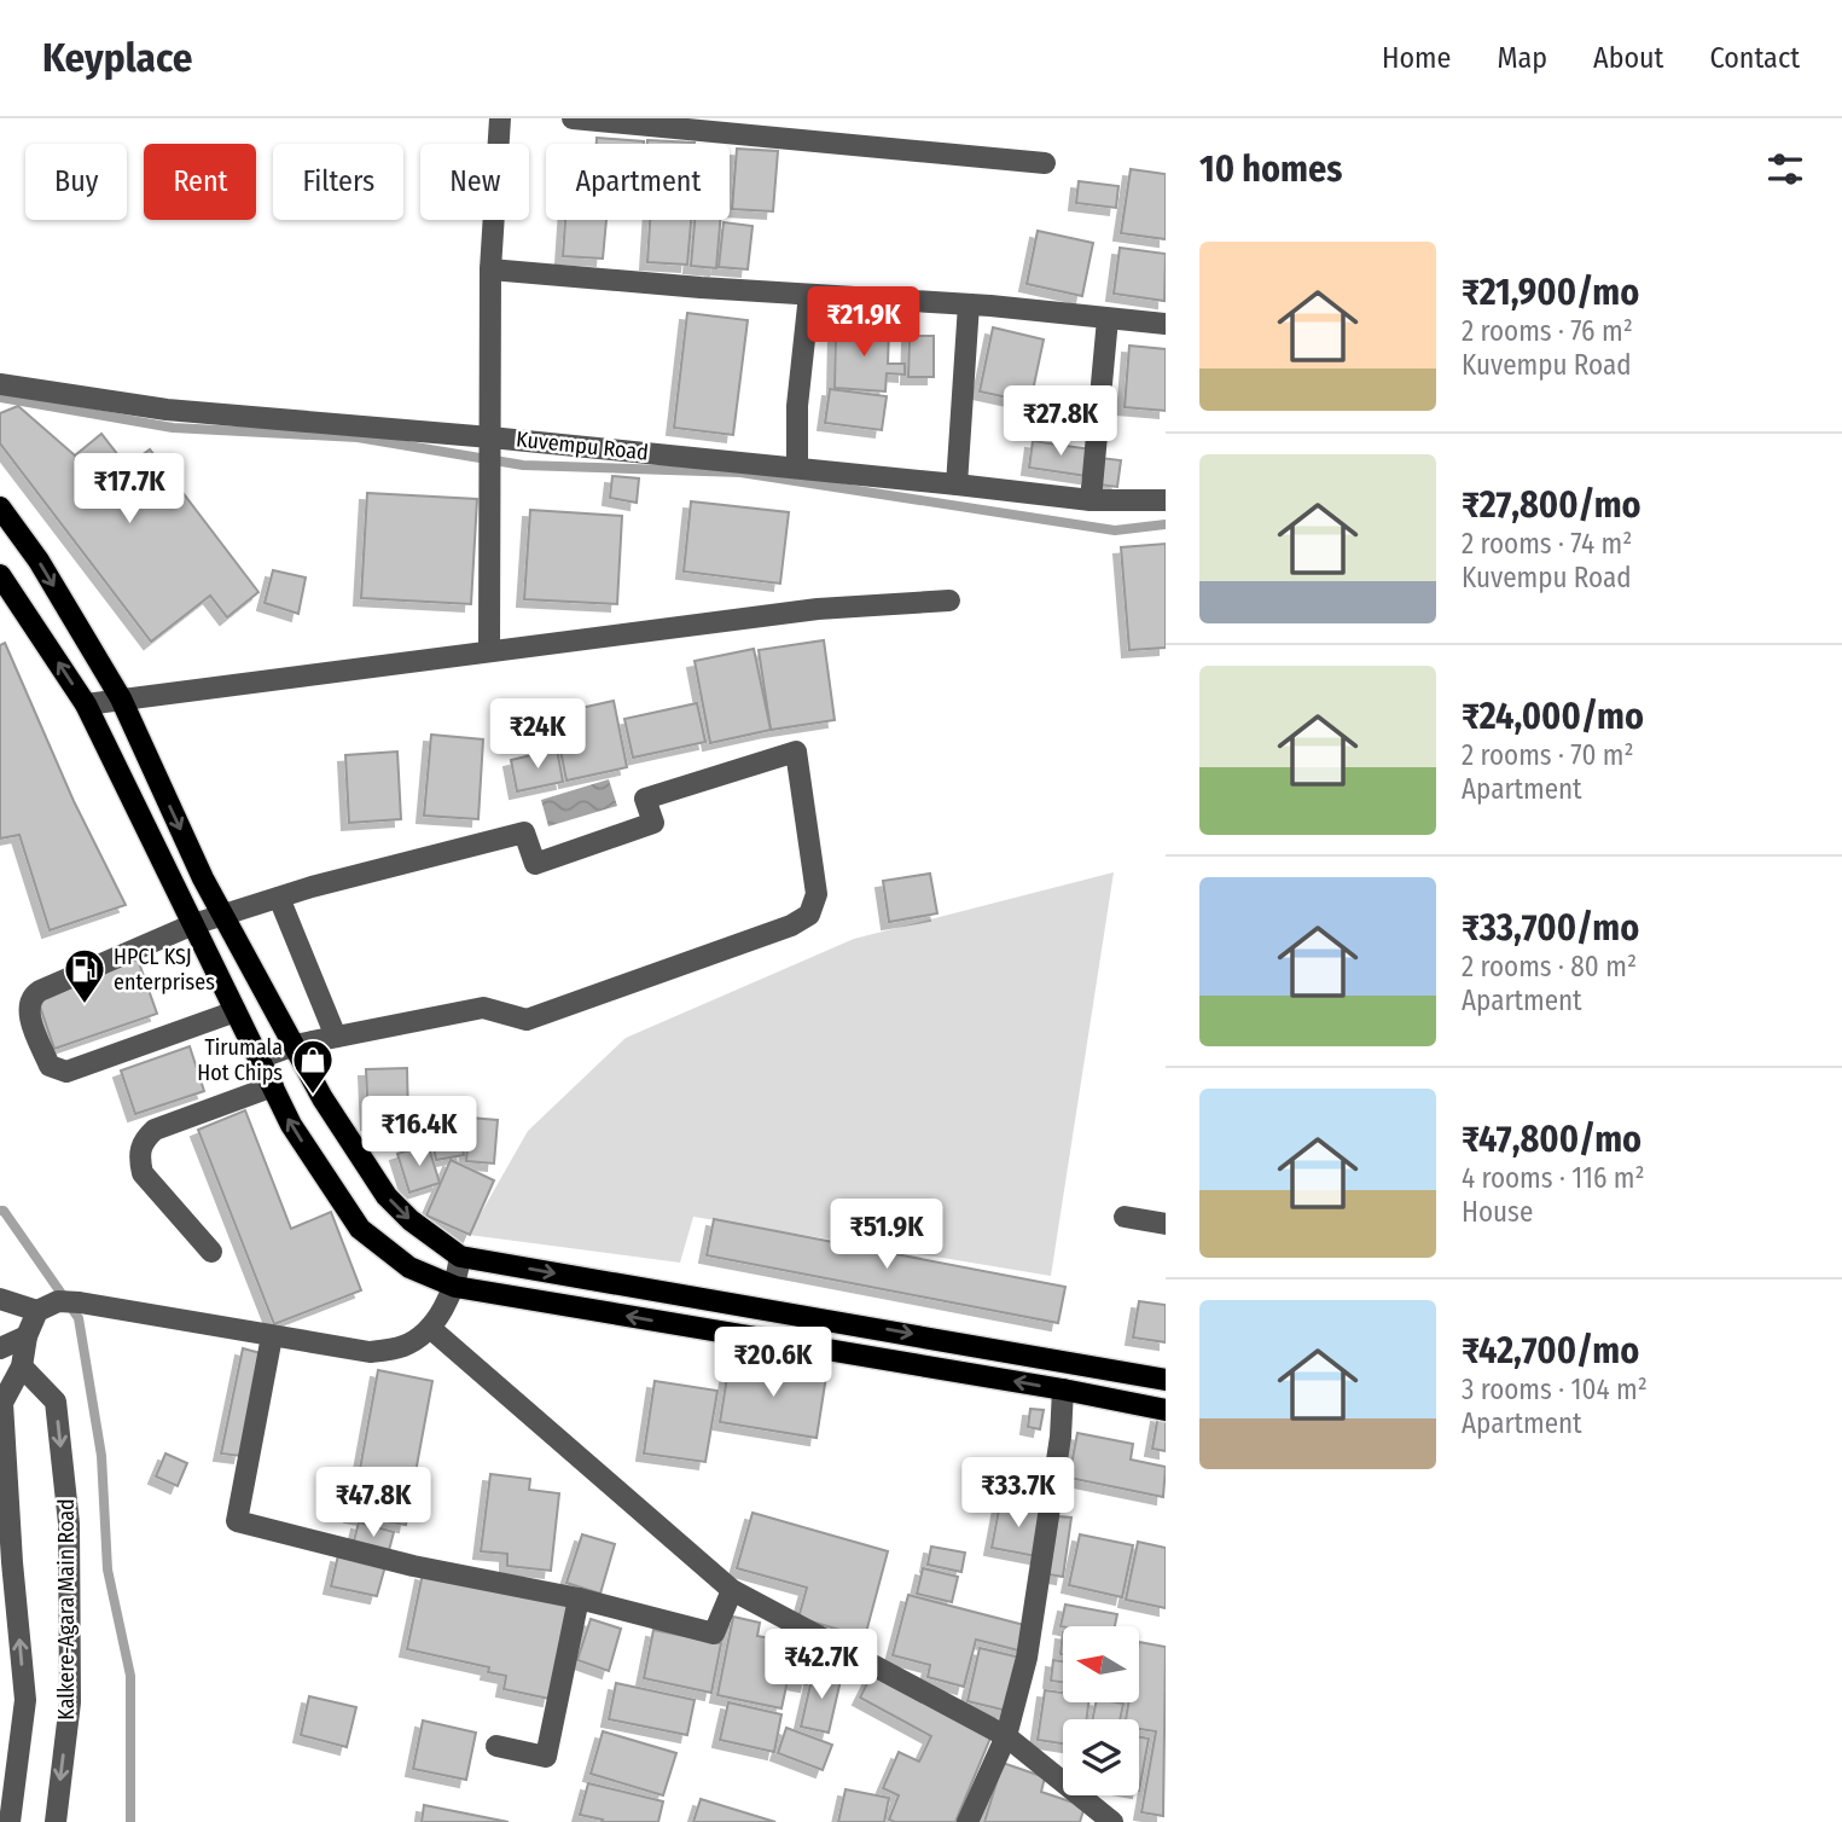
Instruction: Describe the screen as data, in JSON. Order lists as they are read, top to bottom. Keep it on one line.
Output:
{"streets":{"street":["Kuvempu Road","Kalkere-Agara Main Road"]},"places":{"fuel station":["HPCL KSJ enterprises"],"shop":["Tirumala Hot Chips"]},"north":"left","page":{"header":"Keyplace","nav":["Home","Map","About","Contact"],"heading":"10 homes","chip":["Buy","Rent","Filters","New","Apartment"],"list":[{"name":"₹21,900/mo","note":"2 rooms · 76 m² · Kuvempu Road"},{"name":"₹27,800/mo","note":"2 rooms · 74 m² · Kuvempu Road"},{"name":"₹24,000/mo","note":"2 rooms · 70 m² · Apartment"},{"name":"₹33,700/mo","note":"2 rooms · 80 m² · Apartment"},{"name":"₹47,800/mo","note":"4 rooms · 116 m² · House"},{"name":"₹42,700/mo","note":"3 rooms · 104 m² · Apartment"}],"price":["₹21.9K","₹27.8K","₹17.7K","₹24K","₹16.4K","₹51.9K","₹20.6K","₹33.7K","₹47.8K","₹42.7K"]}}
